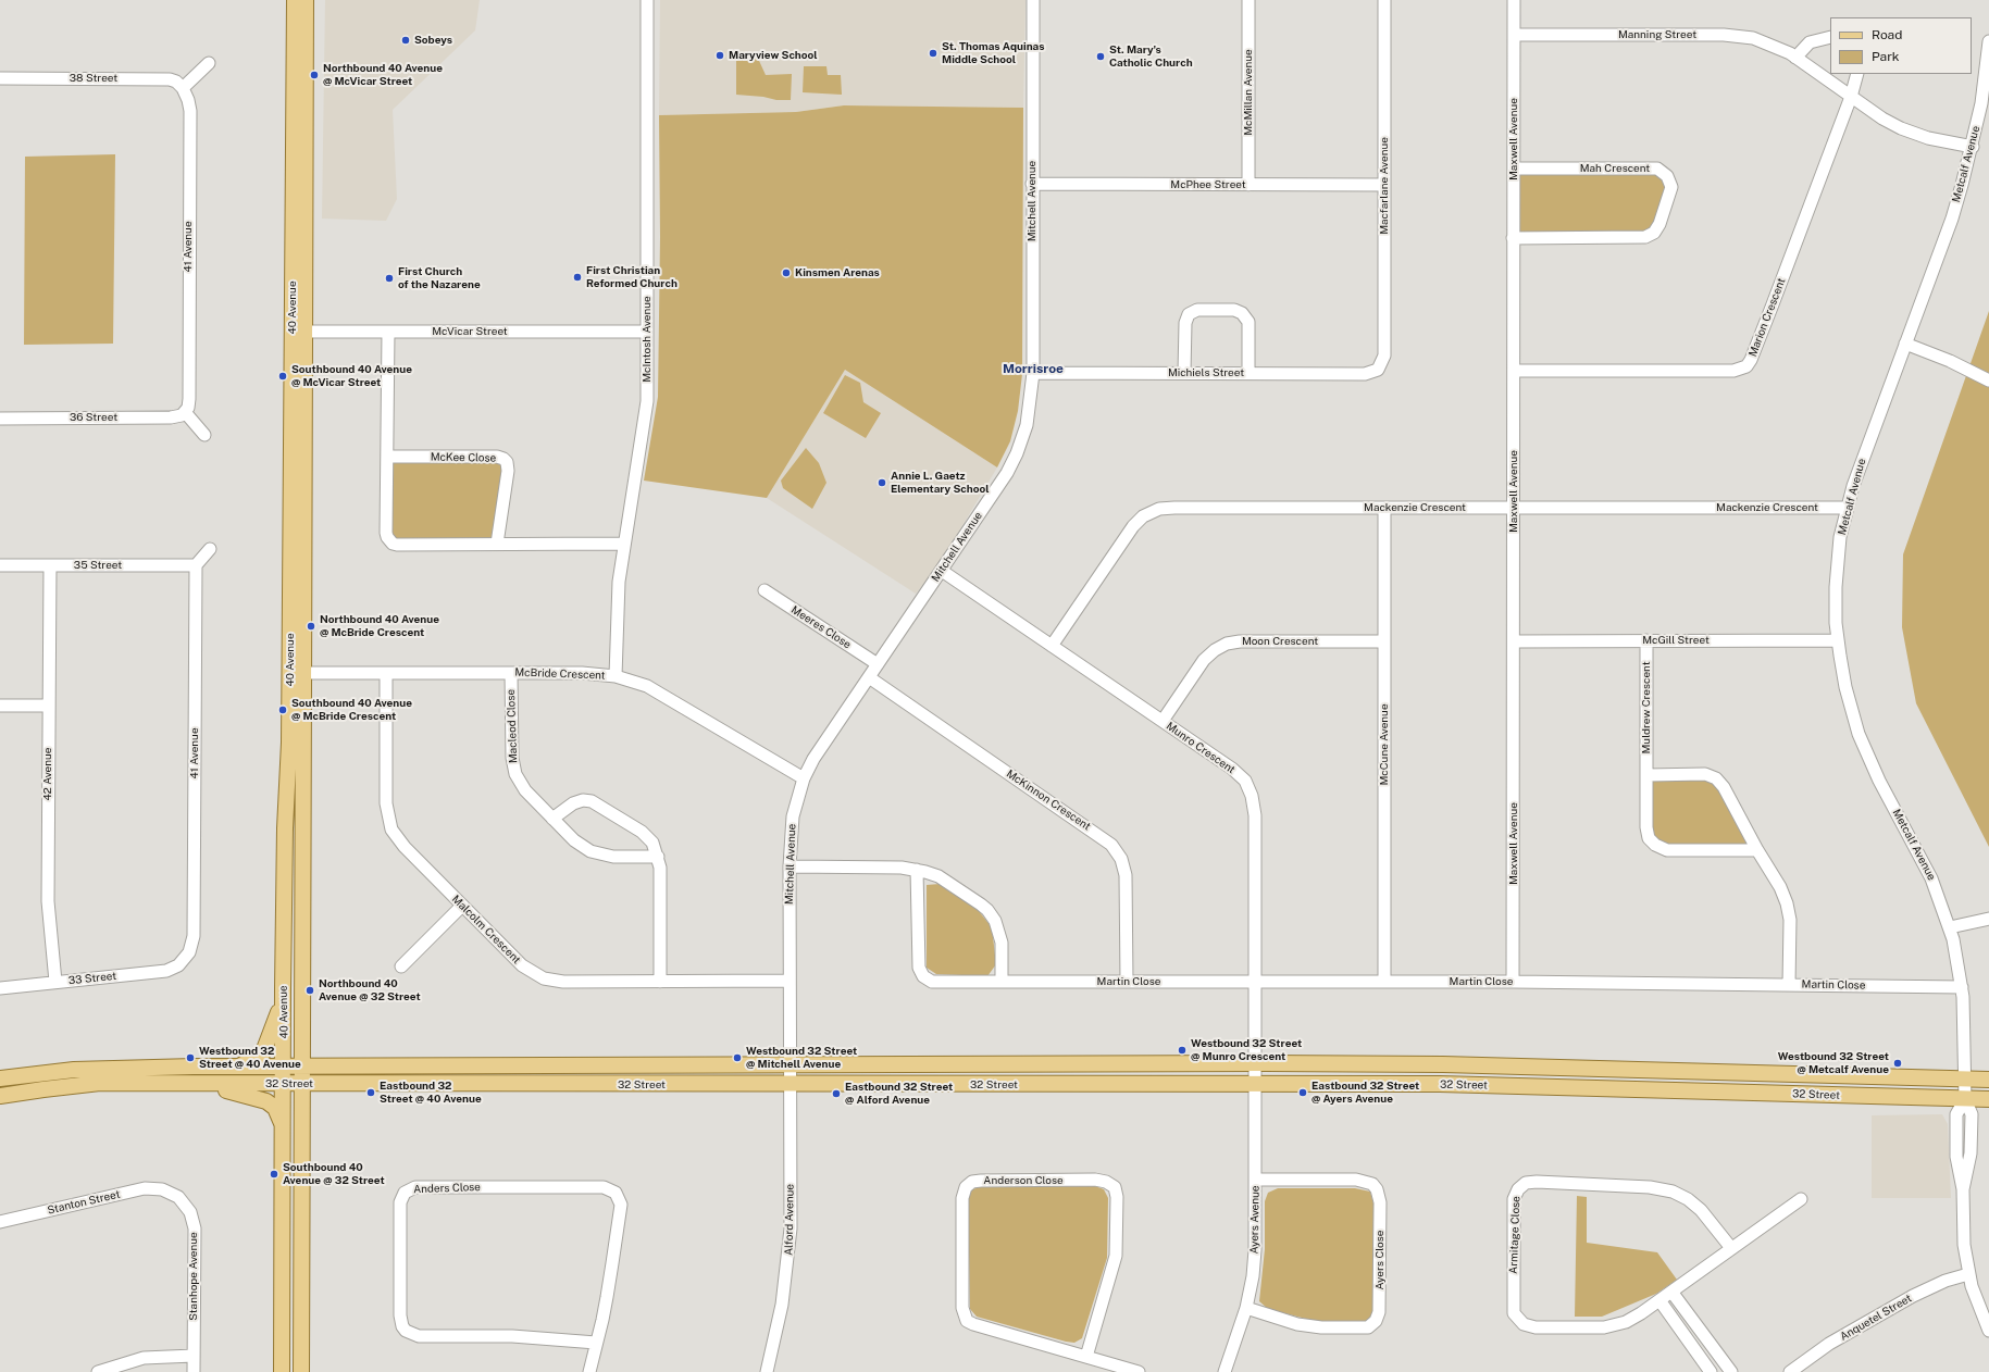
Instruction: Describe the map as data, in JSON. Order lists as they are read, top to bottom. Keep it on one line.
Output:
{"streets":{"main road":["40 Avenue","32 Street"],"street":["Manning Street","38 Street","McMillan Avenue","Maxwell Avenue","Metcalf Avenue","Mah Crescent","McPhee Street","Macfarlane Avenue","Mitchell Avenue","41 Avenue","Marion Crescent","McVicar Street","McIntosh Avenue","Michiels Street","36 Street","McKee Close","Mackenzie Crescent","35 Street","Meeres Close","McGill Street","Moon Crescent","McBride Crescent","Muldrew Crescent","Macleod Close","McCune Avenue","Munro Crescent","42 Avenue","McKinnon Crescent","Malcolm Crescent","33 Street","Martin Close","Anderson Close","Anders Close","Stanton Street","Alford Avenue","Ayers Avenue","Armitage Close","Ayers Close","Stanhope Avenue","Anquetel Street"]},"crossings":[["Manning Street","Maxwell Avenue"],["Manning Street","Metcalf Avenue"],["Manning Street","Marion Crescent"],["38 Street","41 Avenue"],["McMillan Avenue","McPhee Street"],["Maxwell Avenue","Mah Crescent"],["Maxwell Avenue","Marion Crescent"],["Maxwell Avenue","Mackenzie Crescent"],["Maxwell Avenue","McGill Street"],["Maxwell Avenue","Martin Close"],["Metcalf Avenue","Mackenzie Crescent"],["Metcalf Avenue","McGill Street"],["Metcalf Avenue","Martin Close"],["Metcalf Avenue","32 Street"],["McPhee Street","Macfarlane Avenue"],["McPhee Street","Mitchell Avenue"],["Macfarlane Avenue","Michiels Street"],["Mitchell Avenue","Michiels Street"],["Mitchell Avenue","Meeres Close"],["Mitchell Avenue","McBride Crescent"],["Mitchell Avenue","Munro Crescent"],["Mitchell Avenue","McKinnon Crescent"],["Mitchell Avenue","Malcolm Crescent"],["Mitchell Avenue","32 Street"],["Mitchell Avenue","Alford Avenue"],["41 Avenue","36 Street"],["41 Avenue","35 Street"],["41 Avenue","33 Street"],["40 Avenue","McVicar Street"],["40 Avenue","McBride Crescent"],["40 Avenue","32 Street"],["McVicar Street","McIntosh Avenue"],["McIntosh Avenue","McBride Crescent"],["Mackenzie Crescent","McCune Avenue"],["Mackenzie Crescent","Munro Crescent"],["35 Street","42 Avenue"],["McGill Street","Muldrew Crescent"],["Moon Crescent","McCune Avenue"],["Moon Crescent","Munro Crescent"],["McBride Crescent","Macleod Close"],["McBride Crescent","Malcolm Crescent"],["McCune Avenue","Martin Close"],["Munro Crescent","Martin Close"],["Munro Crescent","32 Street"],["Munro Crescent","Ayers Avenue"],["42 Avenue","33 Street"],["McKinnon Crescent","Martin Close"],["32 Street","Alford Avenue"],["32 Street","Ayers Avenue"],["Stanton Street","Stanhope Avenue"],["Ayers Avenue","Ayers Close"]],"districts":["Morrisroe"],"places":["Sobeys","St. Thomas Aquinas Middle School","Maryview School","St. Mary's Catholic Church","Northbound 40 Avenue @ McVicar Street","Kinsmen Arenas","First Christian Reformed Church","First Church of the Nazarene","Southbound 40 Avenue @ McVicar Street","Annie L. Gaetz Elementary School","Northbound 40 Avenue @ McBride Crescent","Southbound 40 Avenue @ McBride Crescent","Northbound 40 Avenue @ 32 Street","Westbound 32 Street @ Munro Crescent","Westbound 32 Street @ 40 Avenue","Westbound 32 Street @ Mitchell Avenue","Westbound 32 Street @ Metcalf Avenue","Eastbound 32 Street @ 40 Avenue","Eastbound 32 Street @ Ayers Avenue","Eastbound 32 Street @ Alford Avenue","Southbound 40 Avenue @ 32 Street"],"legend":["Road","Park"]}
